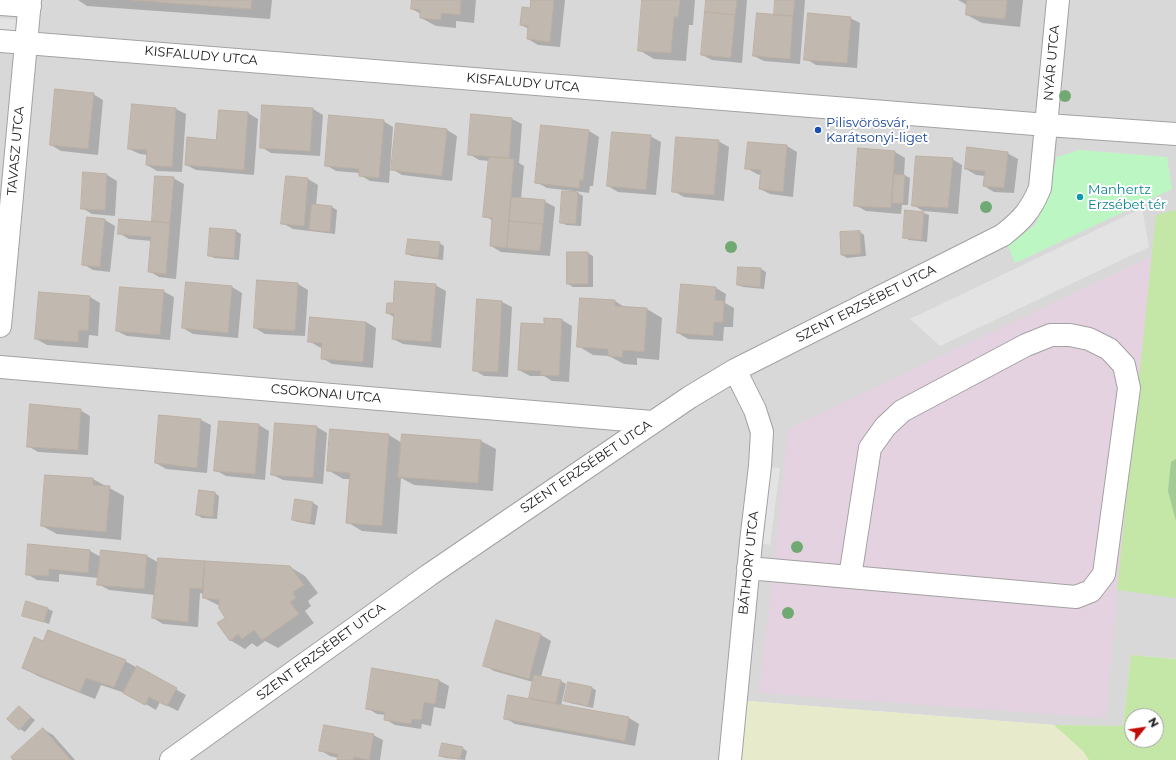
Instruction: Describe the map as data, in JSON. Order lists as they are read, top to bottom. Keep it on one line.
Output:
{"streets":{"street":["KISFALUDY UTCA","NYÁR UTCA","TAVASZ UTCA","SZENT ERZSÉBET UTCA","CSOKONAI UTCA","BÁTHORY UTCA"]},"crossings":[["KISFALUDY UTCA","NYÁR UTCA"],["KISFALUDY UTCA","TAVASZ UTCA"],["KISFALUDY UTCA","SZENT ERZSÉBET UTCA"],["NYÁR UTCA","SZENT ERZSÉBET UTCA"],["SZENT ERZSÉBET UTCA","CSOKONAI UTCA"],["SZENT ERZSÉBET UTCA","BÁTHORY UTCA"]],"places":["Pilisvörösvár, Karátsonyi-liget","Manhertz Erzsébet tér"],"north":"top right"}
